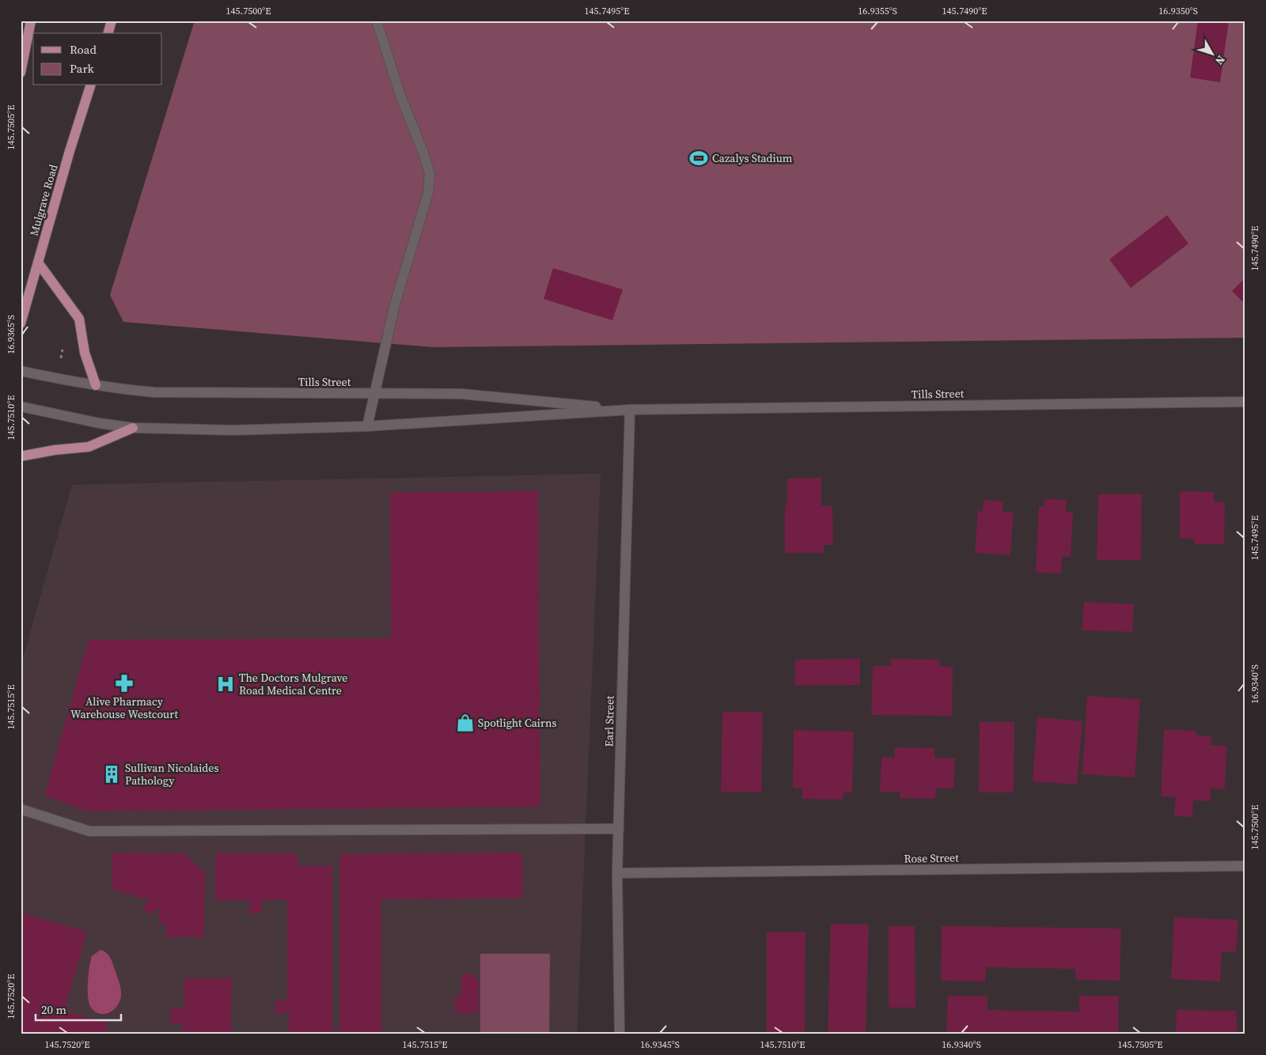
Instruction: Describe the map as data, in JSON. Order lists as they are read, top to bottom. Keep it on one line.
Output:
{"streets":{"main road":["Mulgrave Road"],"street":["Tills Street","Earl Street","Rose Street"]},"crossings":[["Tills Street","Earl Street"],["Earl Street","Rose Street"]],"places":{"sports":["Cazalys Stadium"],"pharmacy":["Alive Pharmacy Warehouse Westcourt"],"hospital":["The Doctors Mulgrave Road Medical Centre"],"shop":["Spotlight Cairns"],"building":["Sullivan Nicolaides Pathology"]},"legend":["Road","Park"],"scale_bar":"20 m","north":"bottom right","coordinates":["145.7500°E","145.7495°E","16.9355°S","145.7490°E","16.9350°S","145.7505°E","16.9365°S","145.7510°E","16.9340°S","145.7515°E","145.7520°E","16.9345°S"]}
